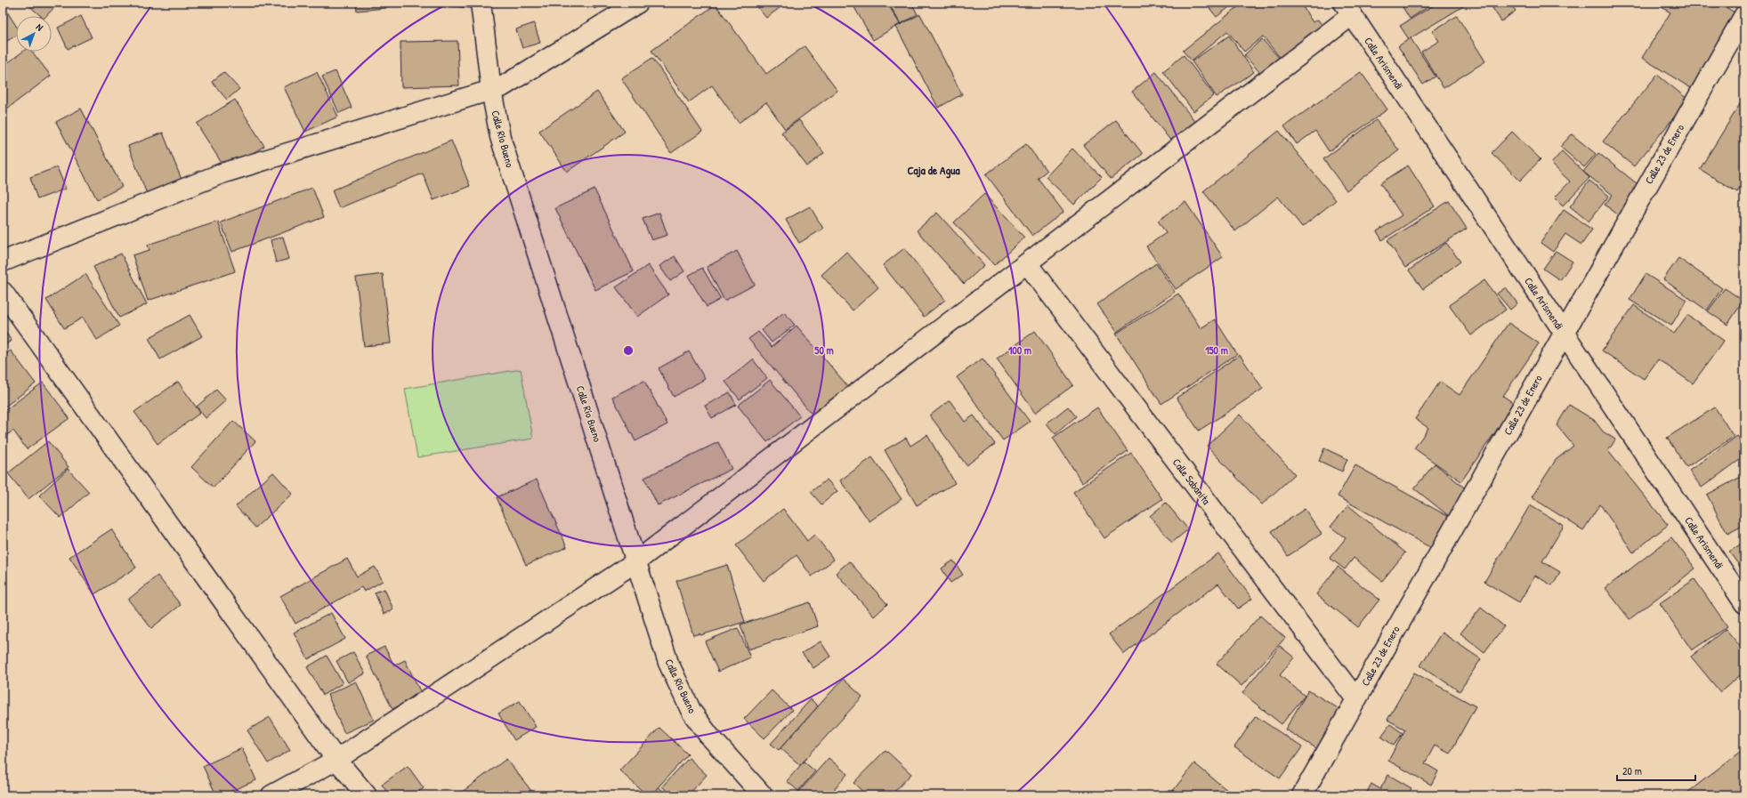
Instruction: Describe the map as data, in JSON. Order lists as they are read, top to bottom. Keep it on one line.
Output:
{"streets":{"street":["Calle Arismendi","Calle Río Bueno","Calle 23 de Enero","Calle Sabanita"]},"crossings":[["Calle Arismendi","Calle 23 de Enero"],["Calle 23 de Enero","Calle Sabanita"]],"districts":["Caja de Agua"],"scale_bar":"20 m","north":"top right","rings":["50 m","100 m","150 m"]}
